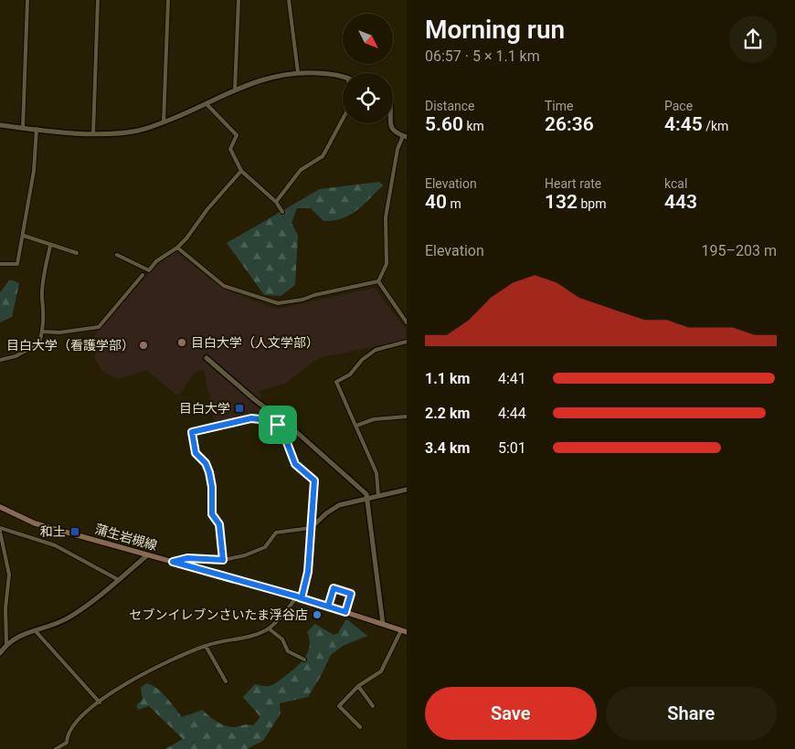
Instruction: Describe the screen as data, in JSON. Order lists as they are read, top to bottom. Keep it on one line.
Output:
{"streets":{"main road":["蒲生岩槻線"]},"places":{"other":["目白大学（人文学部）","目白大学（看護学部）","セブンイレブンさいたま浮谷店"],"transit":["目白大学","和土"]},"north":"bottom right","page":{"heading":["Morning run","06:57 · 5 × 1.1 km"],"stats":[["Distance","5.60 km"],["Time","26:36"],["Pace","4:45 /km"],["Elevation","40 m"],["Heart rate","132 bpm"],["kcal","443"]],"chart":["Elevation","195–203 m"],"list":[{"name":"1.1 km","note":"4:41"},{"name":"2.2 km","note":"4:44"},{"name":"3.4 km","note":"5:01"}],"buttons":["Save","Share"]}}
